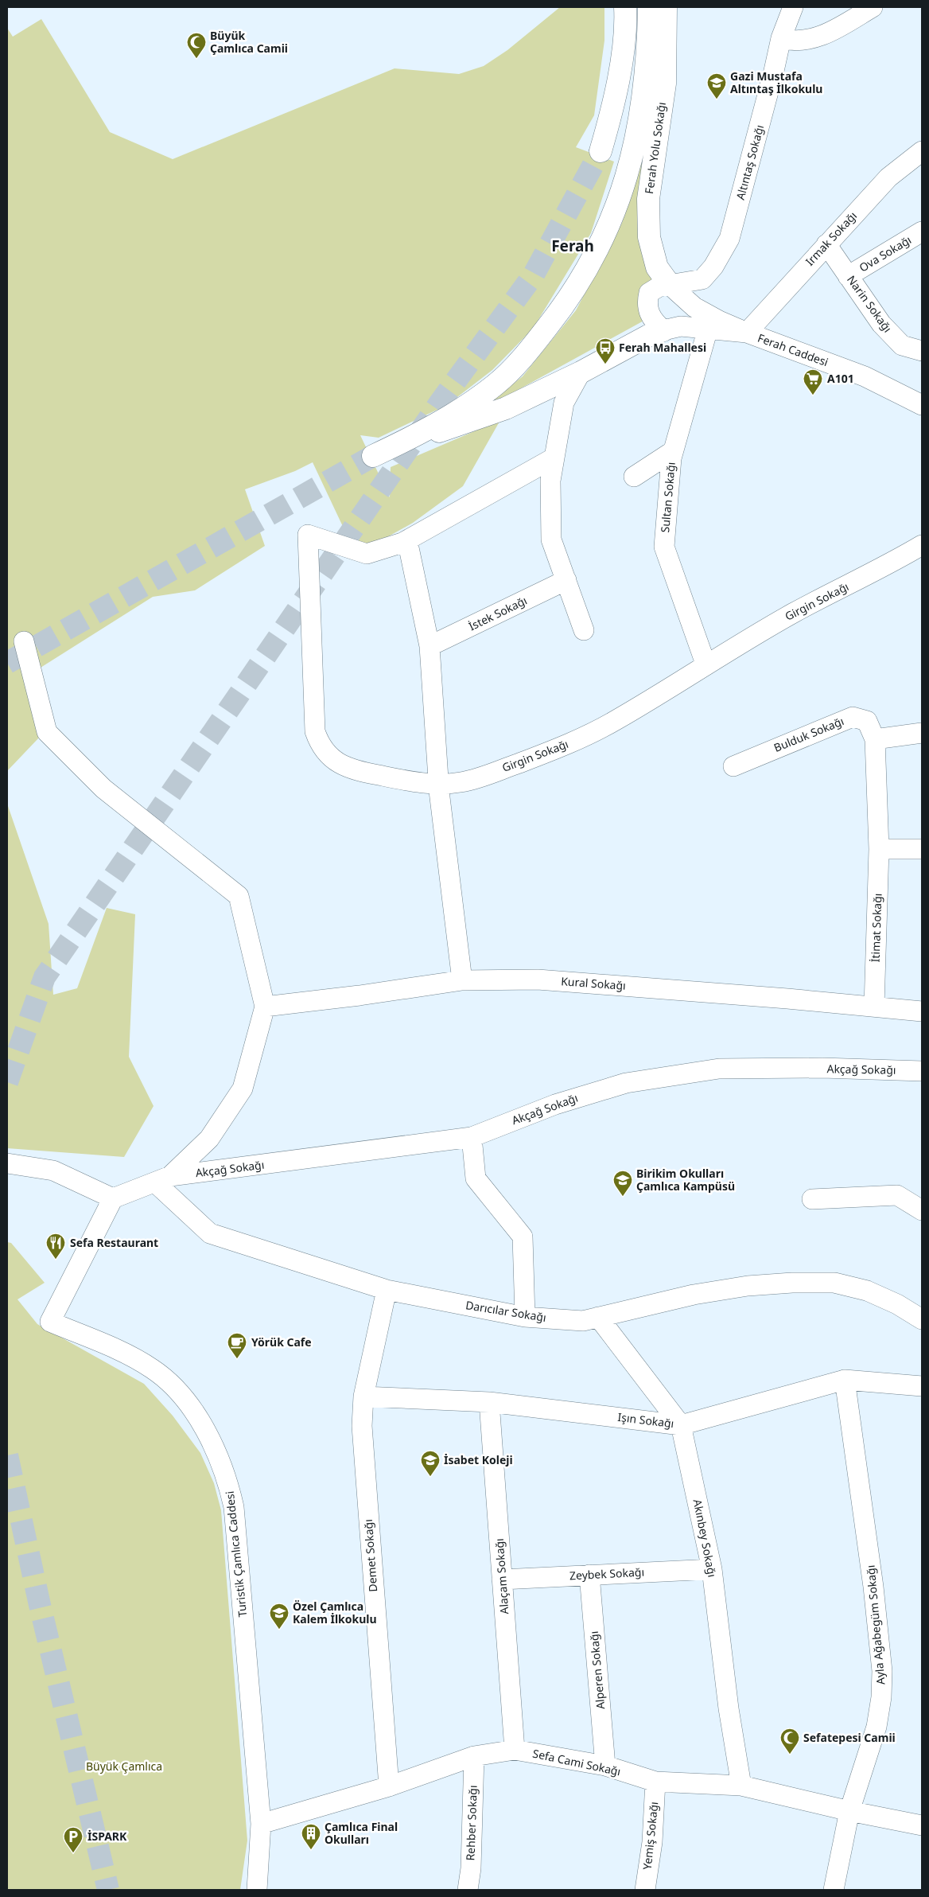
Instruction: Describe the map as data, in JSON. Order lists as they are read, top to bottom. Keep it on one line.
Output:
{"streets":{"main road":["Ferah Yolu Sokağı"],"street":["Altıntaş Sokağı","Irmak Sokağı","Ova Sokağı","Narin Sokağı","Ferah Caddesi","Sultan Sokağı","Girgin Sokağı","İstek Sokağı","Bulduk Sokağı","İtimat Sokağı","Kural Sokağı","Akçağ Sokağı","Darıcılar Sokağı","Işın Sokağı","Akınbey Sokağı","Turistik Çamlıca Caddesi","Demet Sokağı","Zeybek Sokağı","Alaçam Sokağı","Ayla Ağabegüm Sokağı","Alperen Sokağı","Sefa Cami Sokağı","Rehber Sokağı","Yemiş Sokağı"]},"crossings":[["Ferah Yolu Sokağı","Altıntaş Sokağı"],["Ferah Yolu Sokağı","Ferah Caddesi"],["Altıntaş Sokağı","Ferah Caddesi"],["Irmak Sokağı","Narin Sokağı"],["Irmak Sokağı","Ferah Caddesi"],["Ova Sokağı","Narin Sokağı"],["Sultan Sokağı","Girgin Sokağı"],["Bulduk Sokağı","İtimat Sokağı"],["İtimat Sokağı","Kural Sokağı"],["Akçağ Sokağı","Darıcılar Sokağı"],["Darıcılar Sokağı","Akınbey Sokağı"],["Darıcılar Sokağı","Demet Sokağı"],["Işın Sokağı","Akınbey Sokağı"],["Işın Sokağı","Demet Sokağı"],["Işın Sokağı","Alaçam Sokağı"],["Işın Sokağı","Ayla Ağabegüm Sokağı"],["Akınbey Sokağı","Zeybek Sokağı"],["Akınbey Sokağı","Sefa Cami Sokağı"],["Turistik Çamlıca Caddesi","Sefa Cami Sokağı"],["Demet Sokağı","Sefa Cami Sokağı"],["Zeybek Sokağı","Alaçam Sokağı"],["Zeybek Sokağı","Alperen Sokağı"],["Alaçam Sokağı","Sefa Cami Sokağı"],["Ayla Ağabegüm Sokağı","Sefa Cami Sokağı"],["Alperen Sokağı","Sefa Cami Sokağı"],["Sefa Cami Sokağı","Rehber Sokağı"],["Sefa Cami Sokağı","Yemiş Sokağı"]],"districts":["Ferah"],"parks":["Büyük Çamlıca"],"places":{"mosque":["Büyük Çamlıca Camii","Sefatepesi Camii"],"school or university":["Gazi Mustafa Altıntaş İlkokulu","Birikim Okulları Çamlıca Kampüsü","İsabet Koleji","Özel Çamlıca Kalem İlkokulu"],"bus stop":["Ferah Mahallesi"],"supermarket":["A101"],"restaurant":["Sefa Restaurant"],"cafe":["Yörük Cafe"],"building":["Çamlıca Final Okulları"],"parking":["İSPARK"]}}
